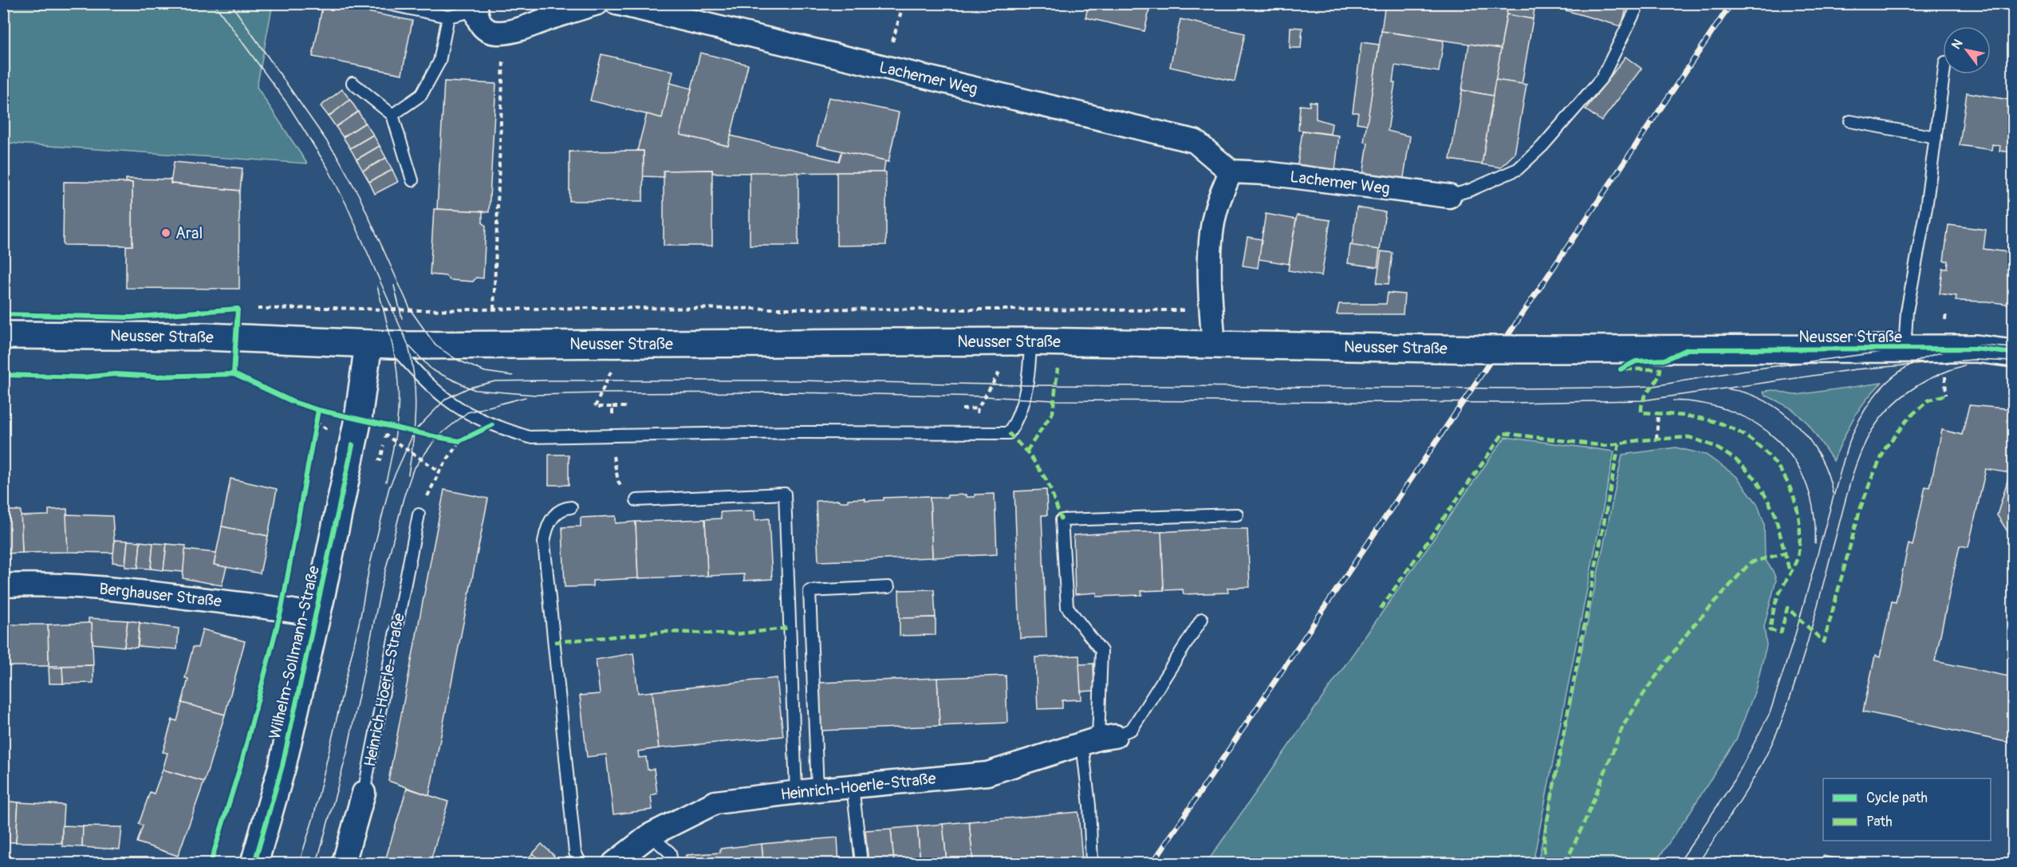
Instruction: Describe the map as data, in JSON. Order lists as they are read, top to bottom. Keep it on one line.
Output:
{"streets":{"main road":["Neusser Straße","Wilhelm-Sollmann-Straße"],"street":["Lachemer Weg","Berghauser Straße","Heinrich-Hoerle-Straße"]},"crossings":[["Neusser Straße","Wilhelm-Sollmann-Straße"],["Berghauser Straße","Wilhelm-Sollmann-Straße"]],"places":["Aral"],"legend":["Cycle path","Path"],"north":"top left"}
